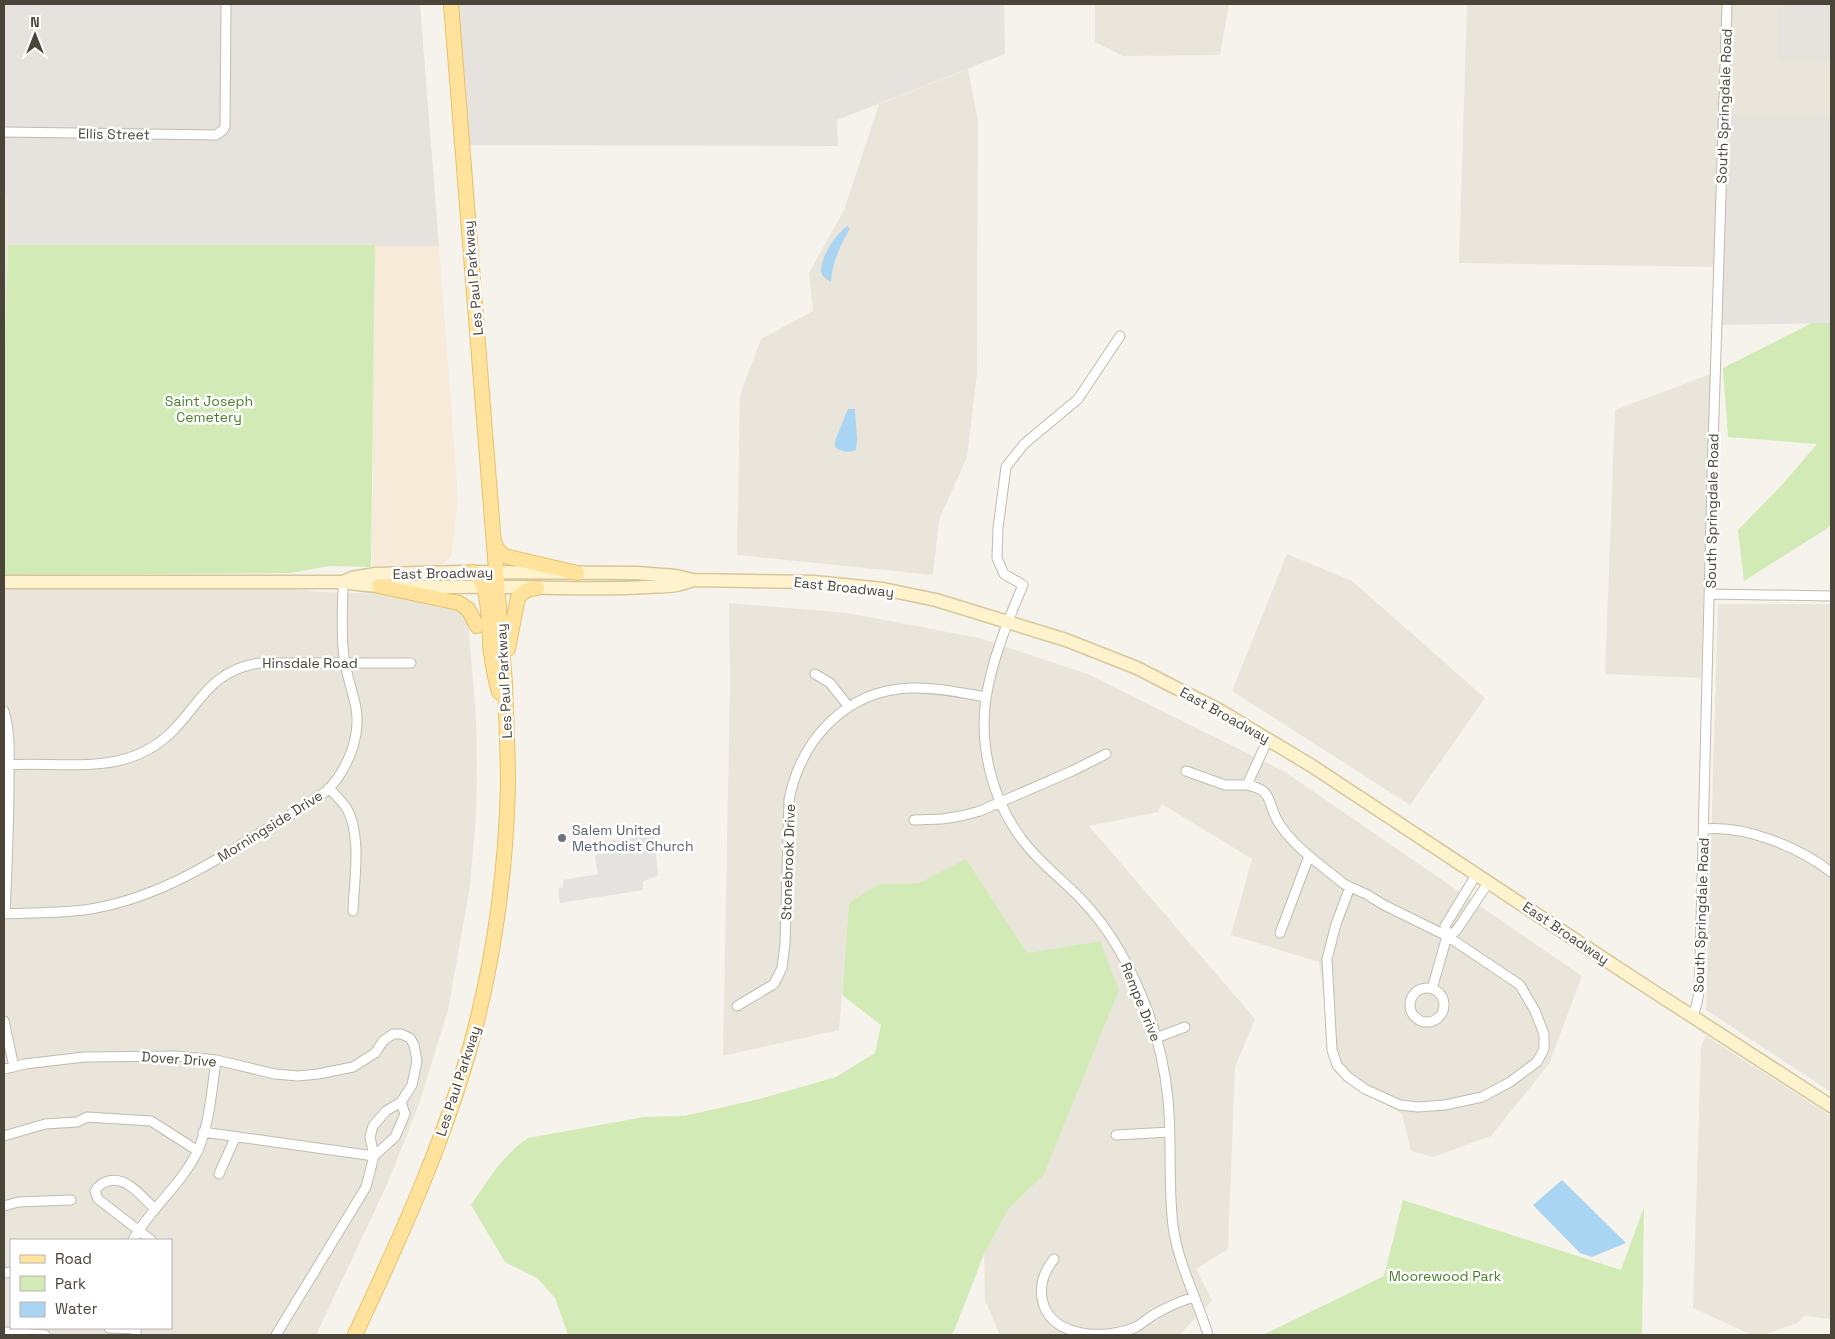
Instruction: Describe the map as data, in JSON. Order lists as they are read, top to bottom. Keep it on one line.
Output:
{"streets":{"main road":["Les Paul Parkway","East Broadway"],"street":["South Springdale Road","Ellis Street","Hinsdale Road","Morningside Drive","Stonebrook Drive","Rempe Drive","Dover Drive"]},"crossings":[["South Springdale Road","East Broadway"],["Les Paul Parkway","East Broadway"],["East Broadway","Morningside Drive"],["East Broadway","Rempe Drive"],["Hinsdale Road","Morningside Drive"],["Stonebrook Drive","Rempe Drive"]],"parks":["Saint Joseph Cemetery","Moorewood Park"],"places":["Salem United Methodist Church"],"legend":["Road","Park","Water"],"north":"top"}
